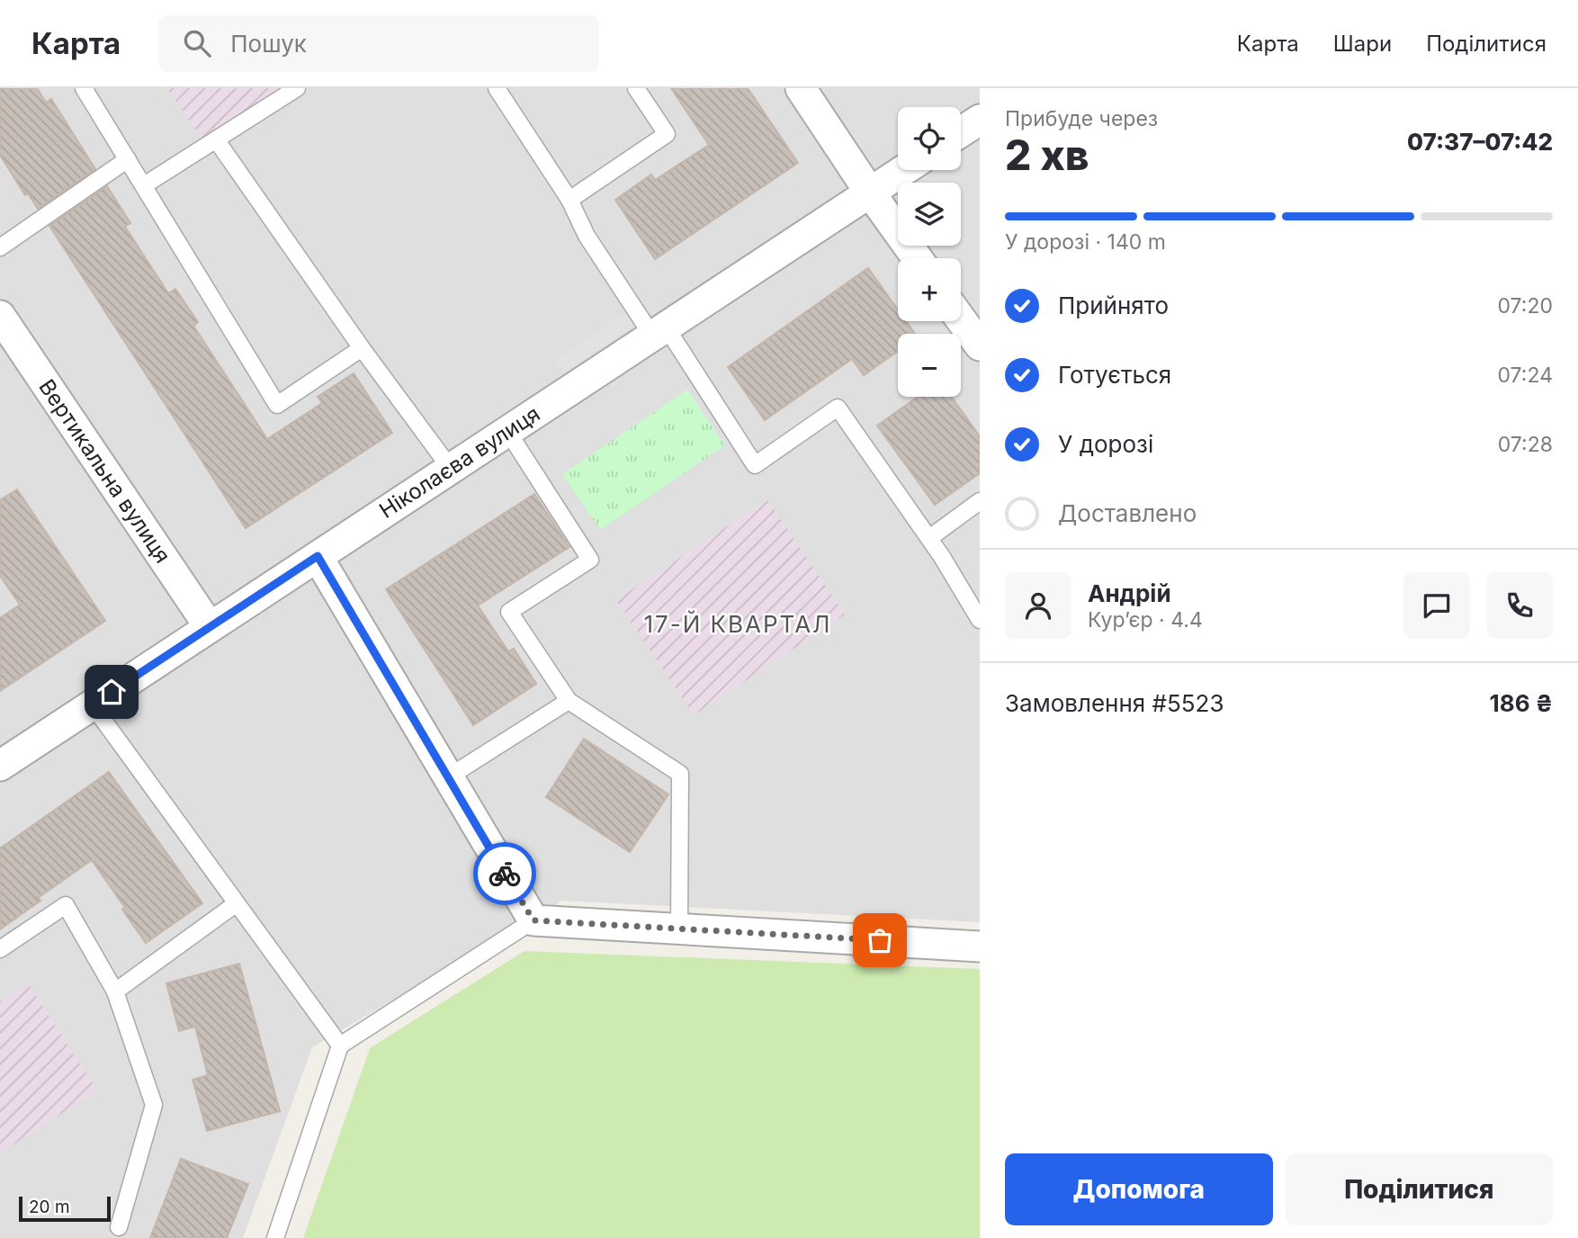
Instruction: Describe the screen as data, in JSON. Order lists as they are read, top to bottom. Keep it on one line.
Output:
{"streets":{"street":["Ніколаєва вулиця","Вертикальна вулиця"]},"crossings":[["Ніколаєва вулиця","Вертикальна вулиця"]],"districts":["17-Й КВАРТАЛ"],"scale_bar":"20 m","page":{"header":"Карта","search":"Пошук","nav":["Карта","Шари","Поділитися"],"heading":["2 хв","Прибуде через","07:37–07:42"],"panel":["Андрій","Кур’єр · 4.4","Замовлення #5523","186 ₴"],"map_buttons":["+","−"],"bar":"У дорозі · 140 m","list":[["Прийнято","07:20"],["Готується","07:24"],["У дорозі","07:28"],"Доставлено"],"buttons":["Допомога","Поділитися"],"scale":"20 m"}}
